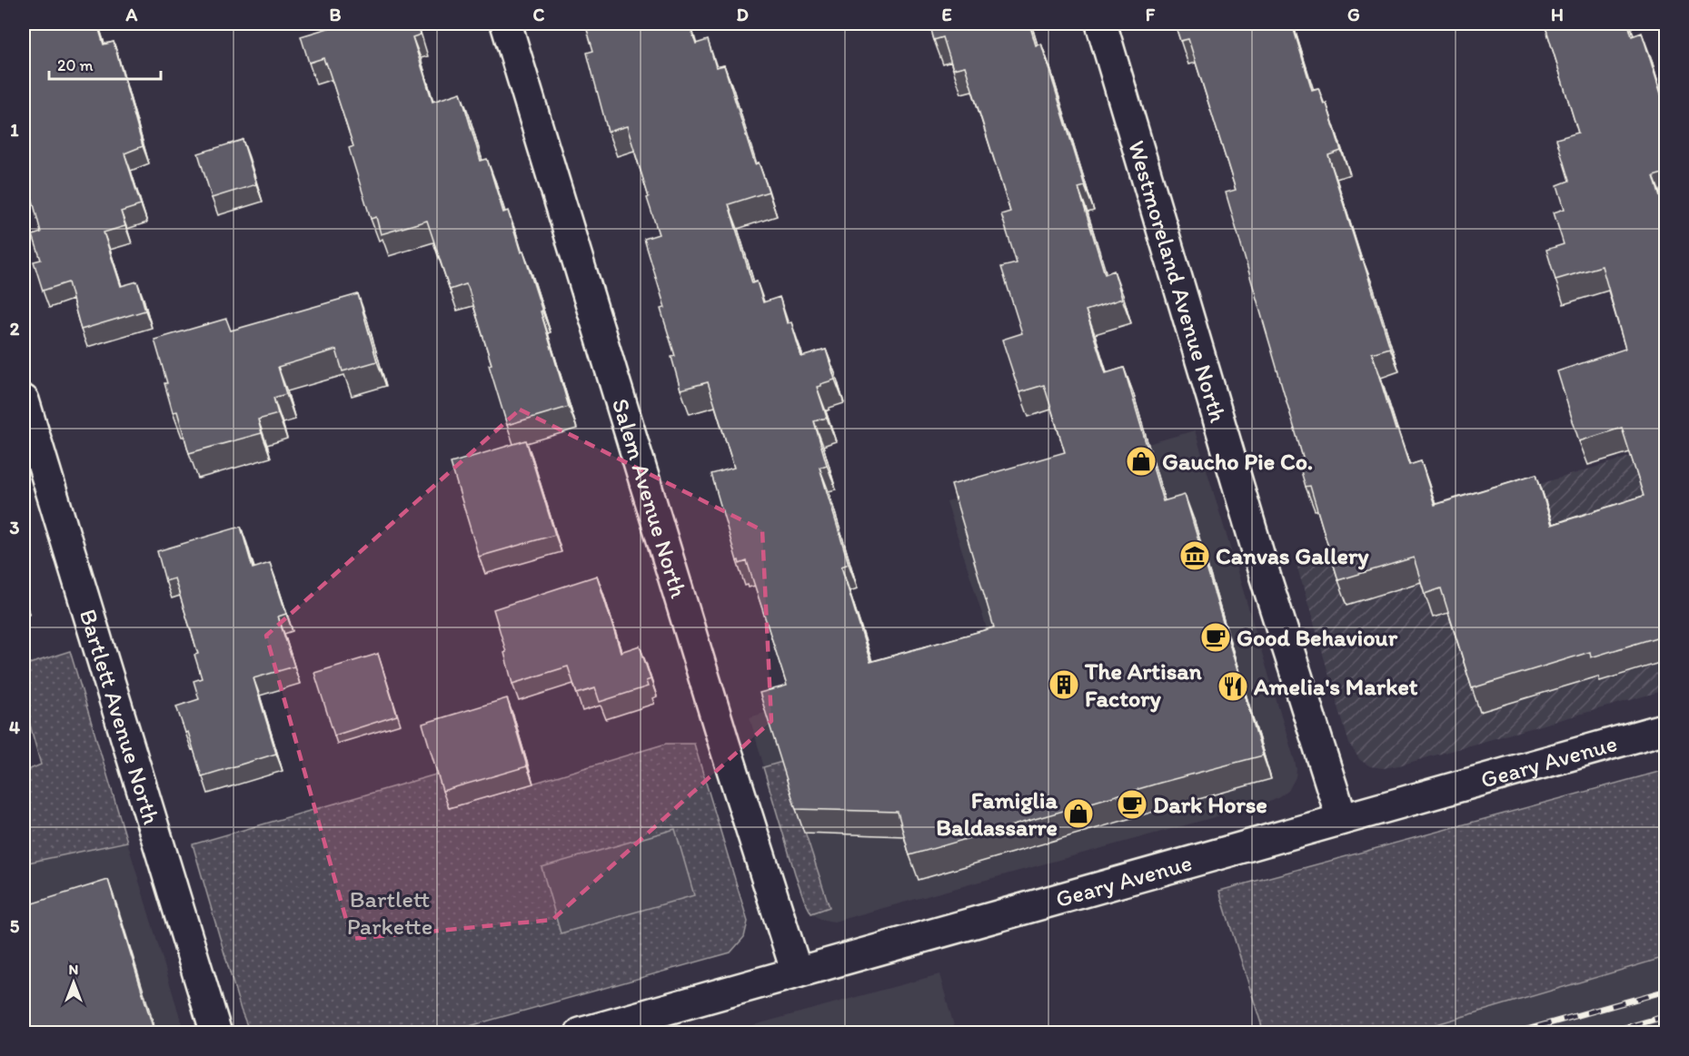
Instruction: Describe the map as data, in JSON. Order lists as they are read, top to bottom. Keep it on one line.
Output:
{"streets":{"street":["Westmoreland Avenue North","Salem Avenue North","Bartlett Avenue North","Geary Avenue"]},"crossings":[["Westmoreland Avenue North","Geary Avenue"],["Salem Avenue North","Geary Avenue"]],"parks":["Bartlett Parkette"],"places":{"shop":["Gaucho Pie Co.","Famiglia Baldassarre"],"museum":["Canvas Gallery"],"cafe":["Good Behaviour","Dark Horse"],"building":["The Artisan Factory"],"restaurant":["Amelia's Market"]},"scale_bar":"20 m","north":"top","grid":{"columns":["A","B","C","D","E","F","G","H"],"rows":["1","2","3","4","5"]}}
